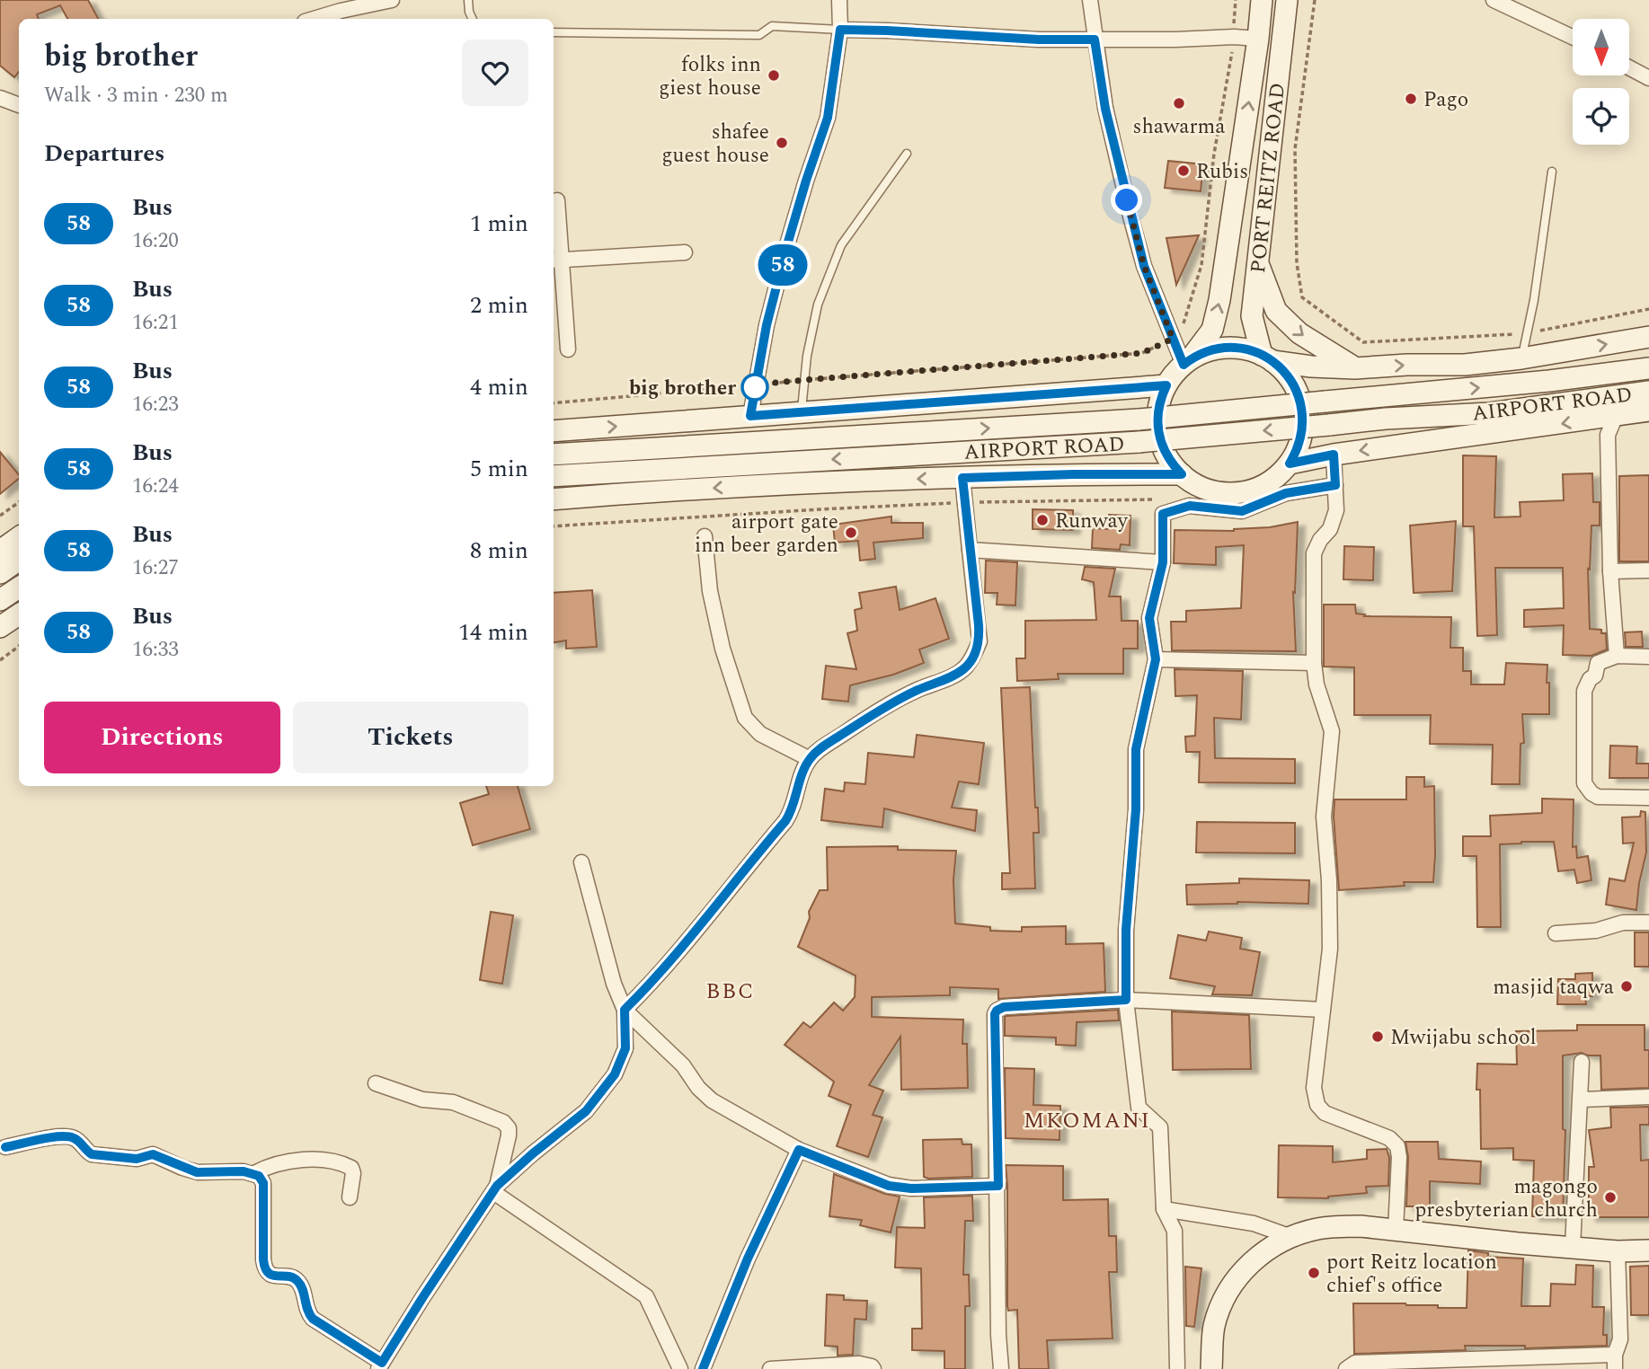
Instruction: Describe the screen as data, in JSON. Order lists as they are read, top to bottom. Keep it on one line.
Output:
{"streets":{"main road":["PORT REITZ ROAD","AIRPORT ROAD"]},"districts":["BBC","MKOMANI"],"places":["folks inn giest house","Pago","shawarma","shafee guest house","Rubis","big brother","Runway","airport gate inn beer garden","masjid taqwa","Mwijabu school","magongo presbyterian church","port Reitz location chief's office"],"lines":["bus line 58"],"north":"bottom","page":{"on_map":"58","heading":[["big brother","Walk · 3 min · 230 m"],"Departures"],"list":[{"mark":"58","name":"Bus","note":"16:20","value":"1 min"},{"mark":"58","name":"Bus","note":"16:21","value":"2 min"},{"mark":"58","name":"Bus","note":"16:23","value":"4 min"},{"mark":"58","name":"Bus","note":"16:24","value":"5 min"},{"mark":"58","name":"Bus","note":"16:27","value":"8 min"},{"mark":"58","name":"Bus","note":"16:33","value":"14 min"}],"buttons":["Directions","Tickets"]}}
